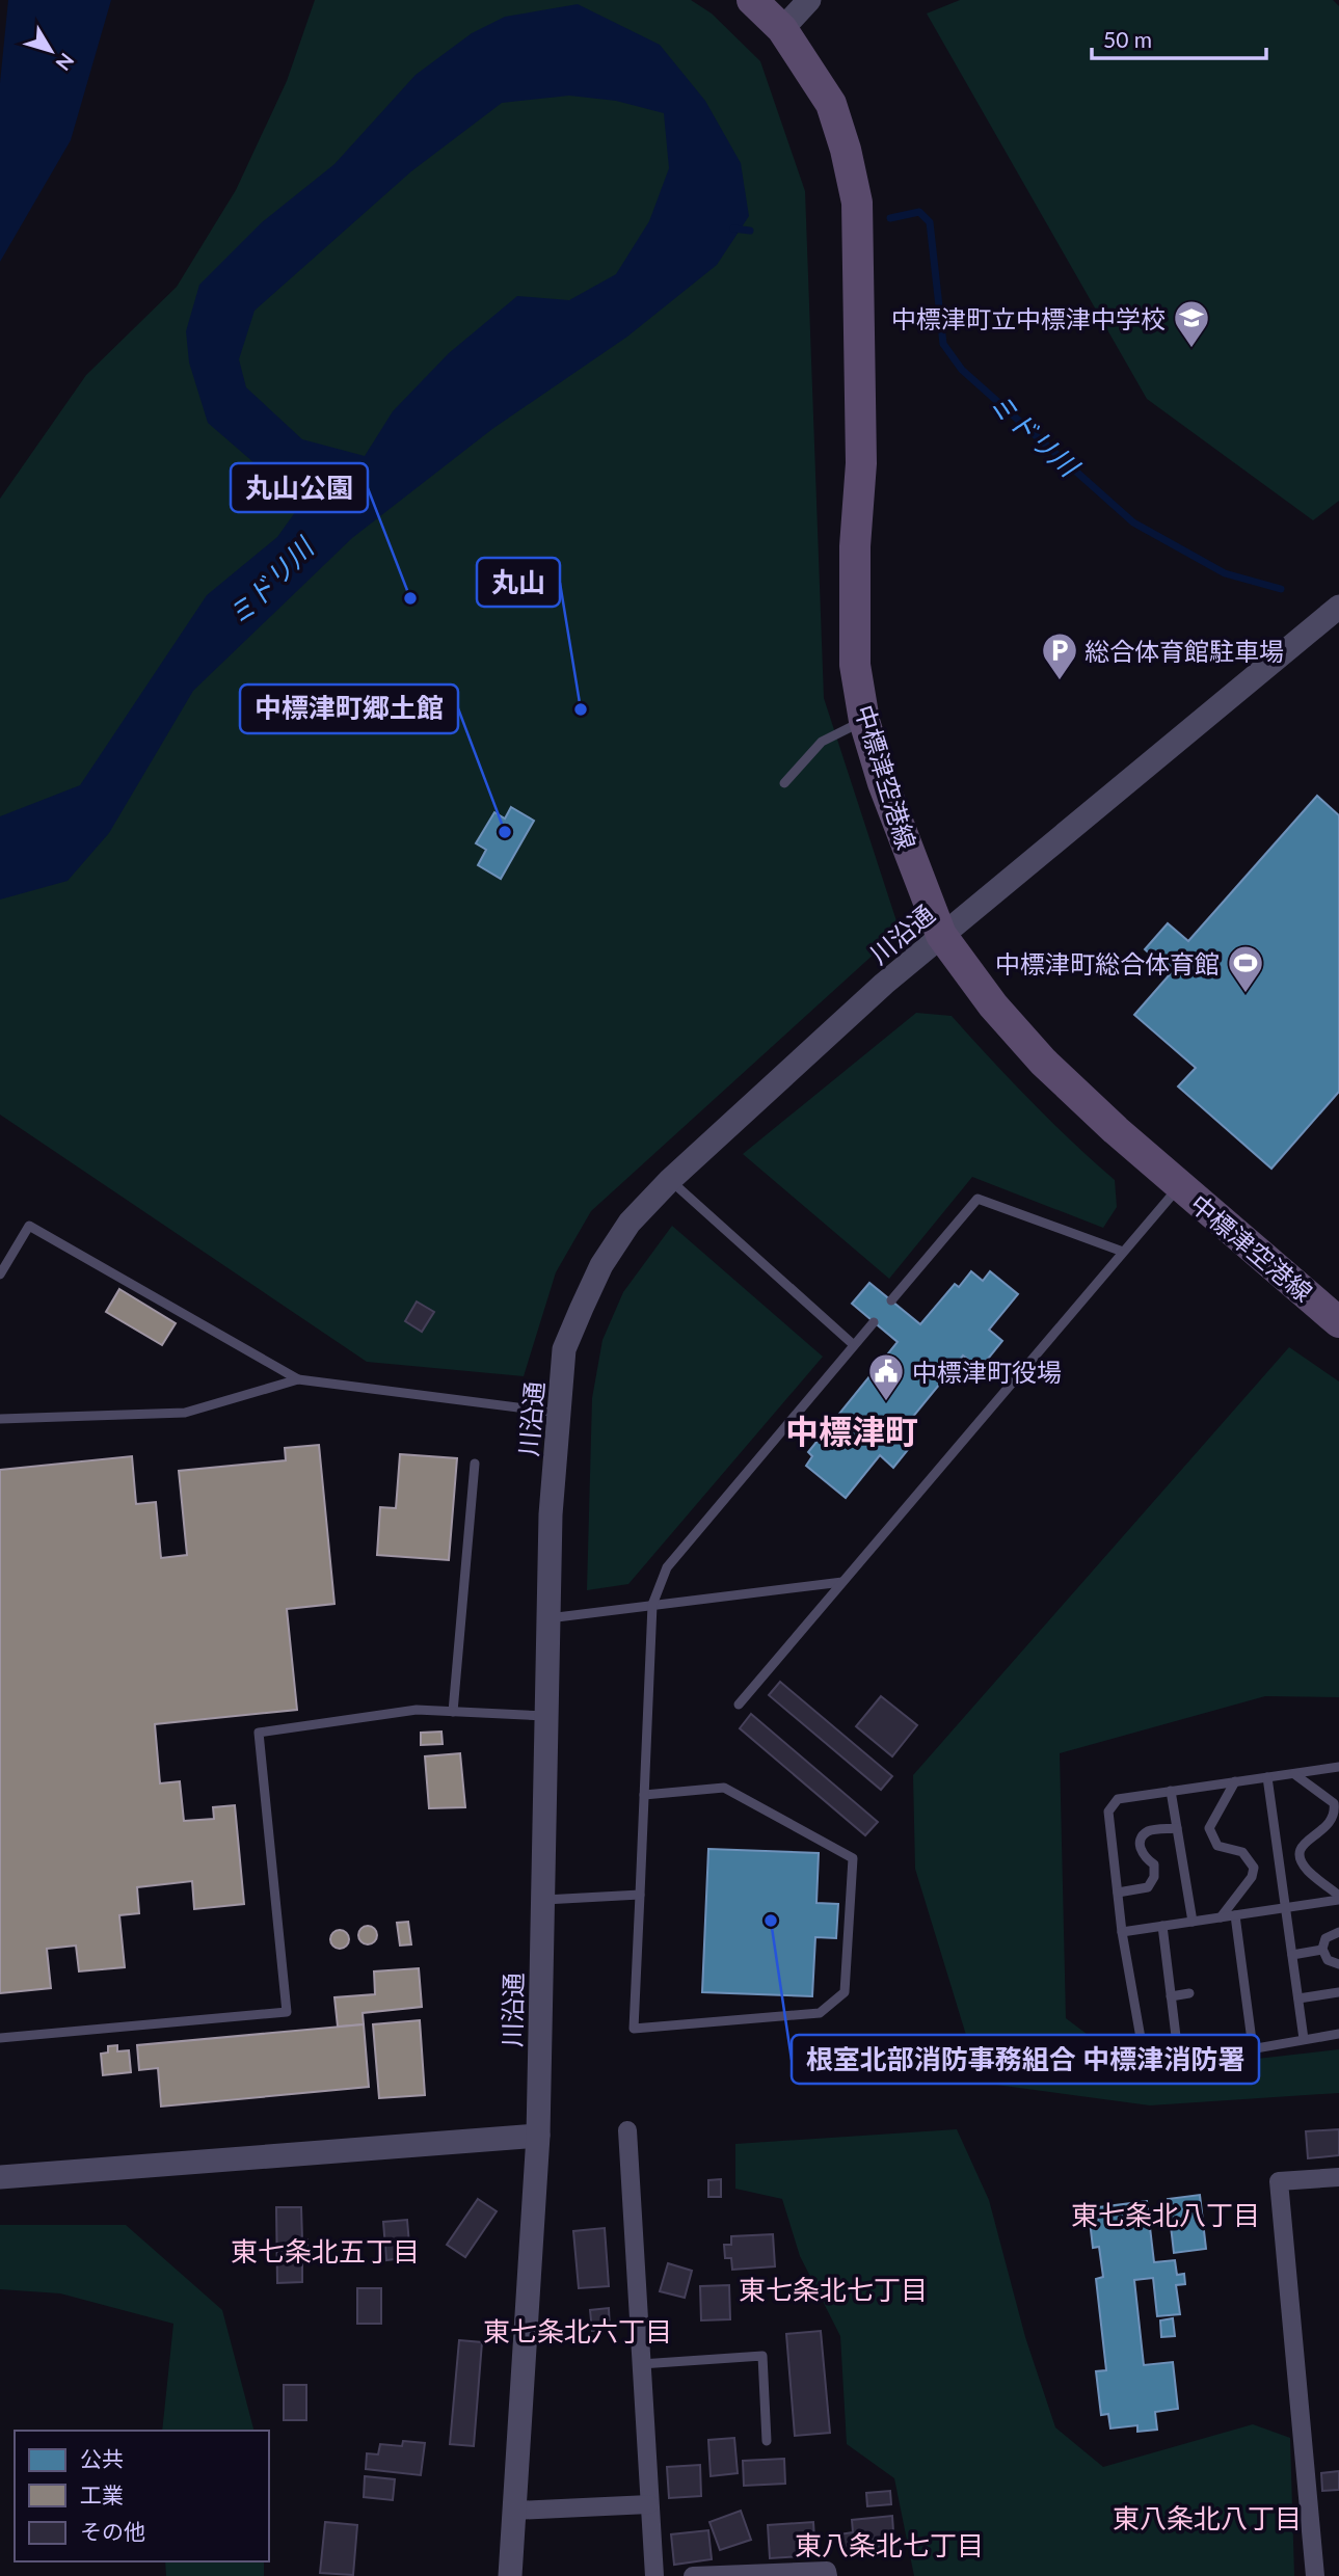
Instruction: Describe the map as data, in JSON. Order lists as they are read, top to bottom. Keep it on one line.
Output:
{"streets":{"main road":["中標津空港線"],"street":["川沿通"]},"crossings":[["中標津空港線","川沿通"]],"districts":["中標津町","東七条北八丁目","東七条北五丁目","東七条北七丁目","東七条北六丁目","東八条北八丁目","東八条北七丁目"],"water":["ミドリ川"],"places":{"school or university":["中標津町立中標津中学校"],"other":["丸山公園","丸山","中標津町郷土館","根室北部消防事務組合 中標津消防署"],"parking":["総合体育館駐車場"],"sports":["中標津町総合体育館"],"public building":["中標津町役場"]},"legend":["公共","工業","その他"],"scale_bar":"50 m","north":"bottom right"}
